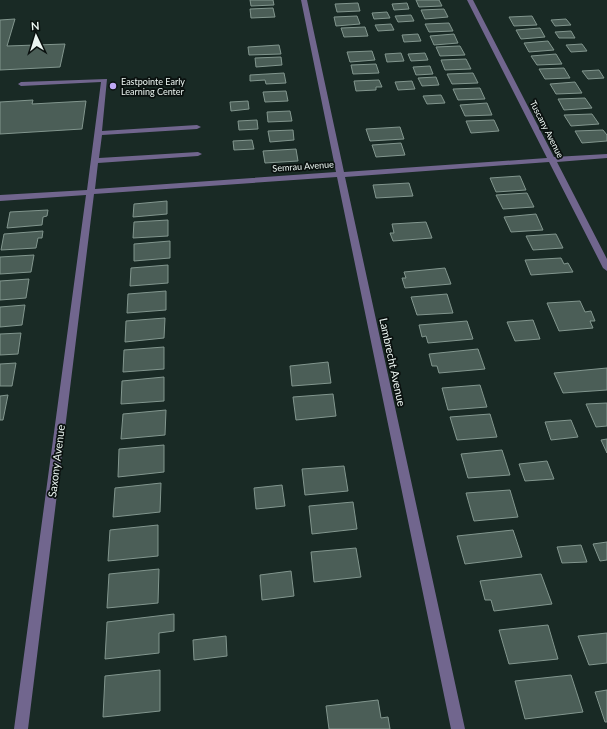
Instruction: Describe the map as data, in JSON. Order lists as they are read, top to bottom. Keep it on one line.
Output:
{"streets":{"street":["Tuscany Avenue","Semrau Avenue","Lambrecht Avenue","Saxony Avenue"]},"crossings":[["Tuscany Avenue","Semrau Avenue"],["Semrau Avenue","Lambrecht Avenue"],["Semrau Avenue","Saxony Avenue"]],"places":["Eastpointe Early Learning Center"],"north":"top"}
